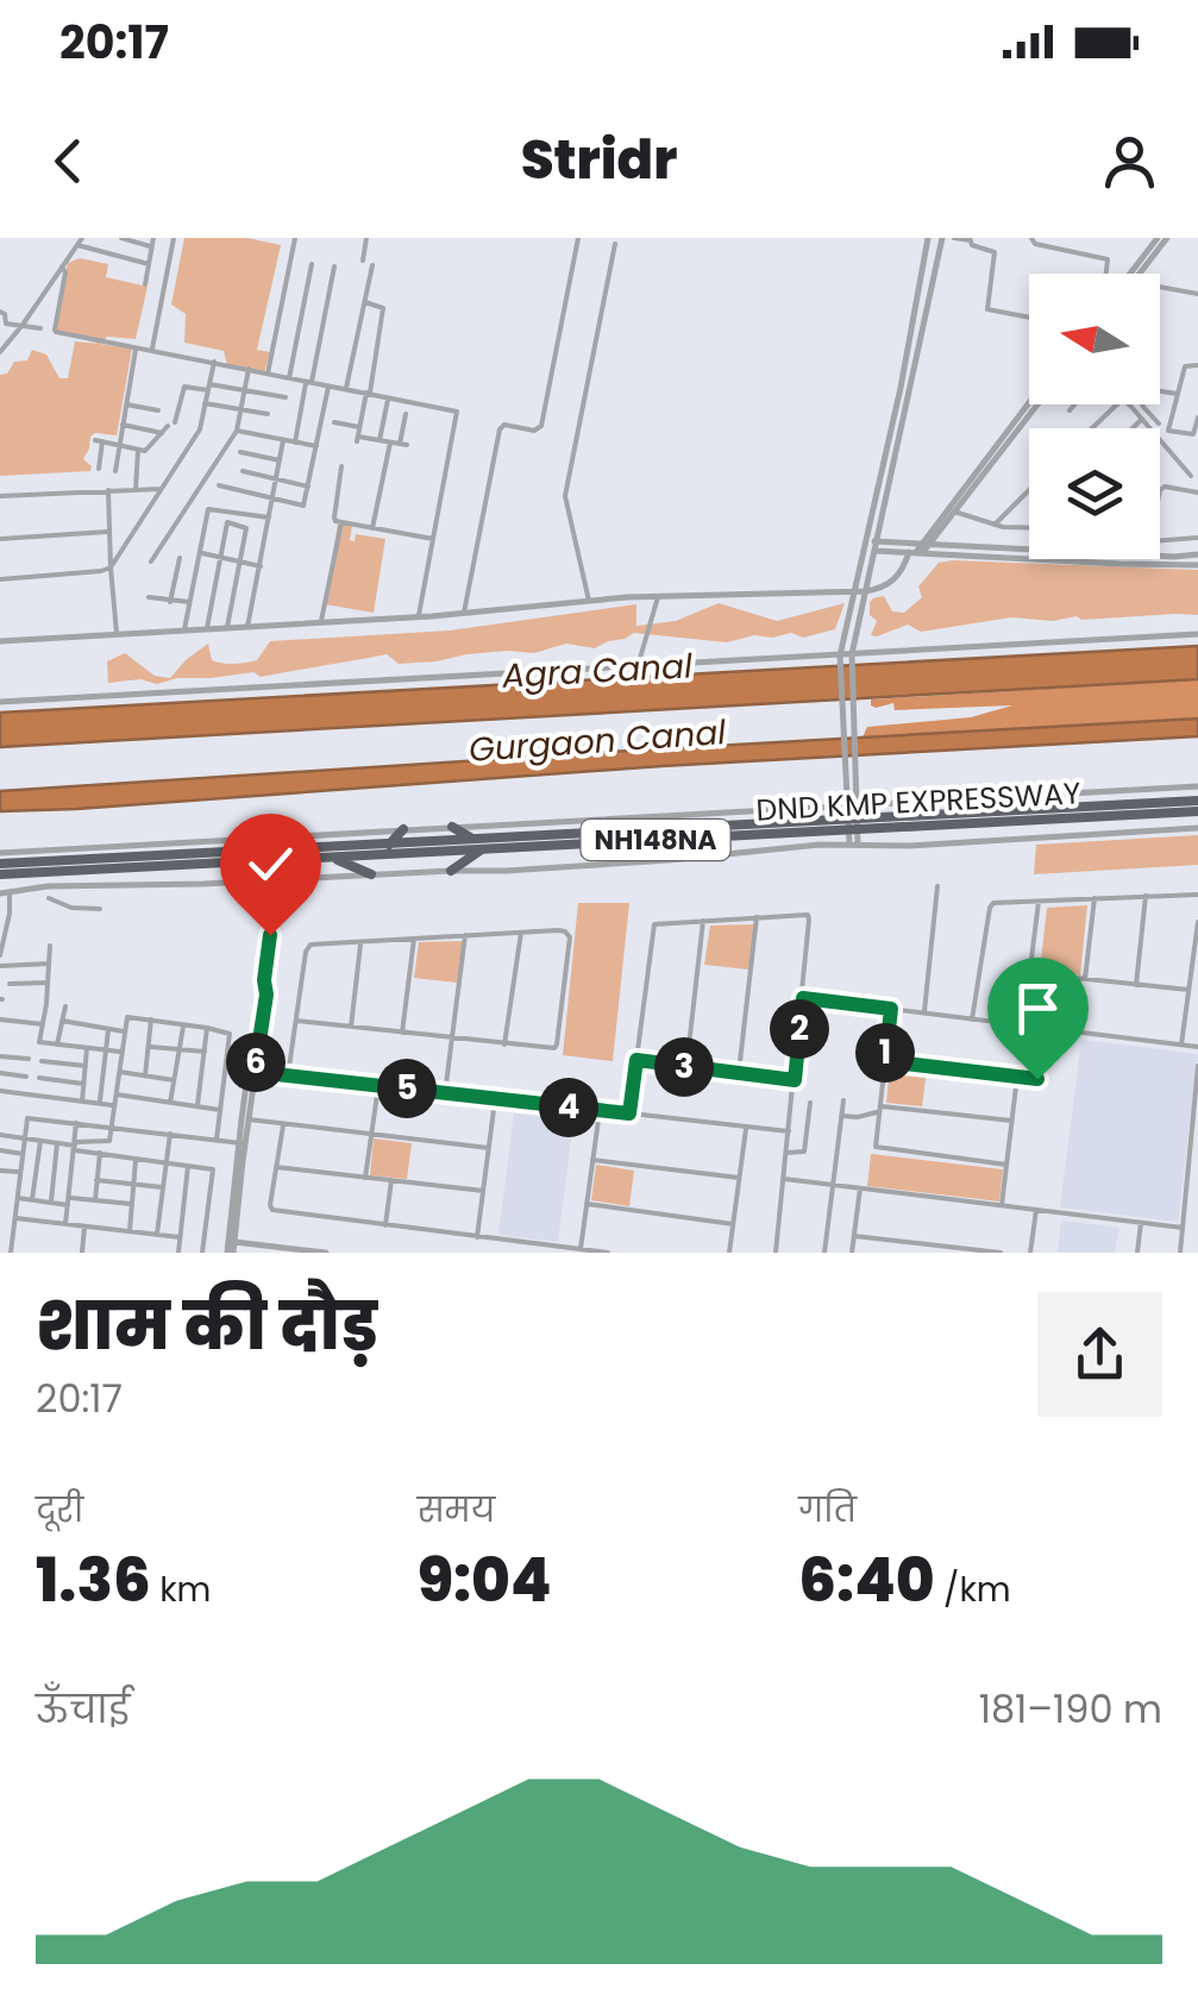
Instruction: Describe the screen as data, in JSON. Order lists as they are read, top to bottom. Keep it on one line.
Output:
{"streets":{"highway":["DND KMP EXPRESSWAY","NH148NA"]},"water":["Agra Canal","Gurgaon Canal"],"north":"left","page":{"status":"20:17","header":"Stridr","pins":["2","1","6","3","5","4"],"heading":["शाम की दौड़","20:17"],"stats":[["दूरी","1.36 km"],["समय","9:04"],["गति","6:40 /km"]],"chart":["ऊँचाई","181–190 m"]}}
